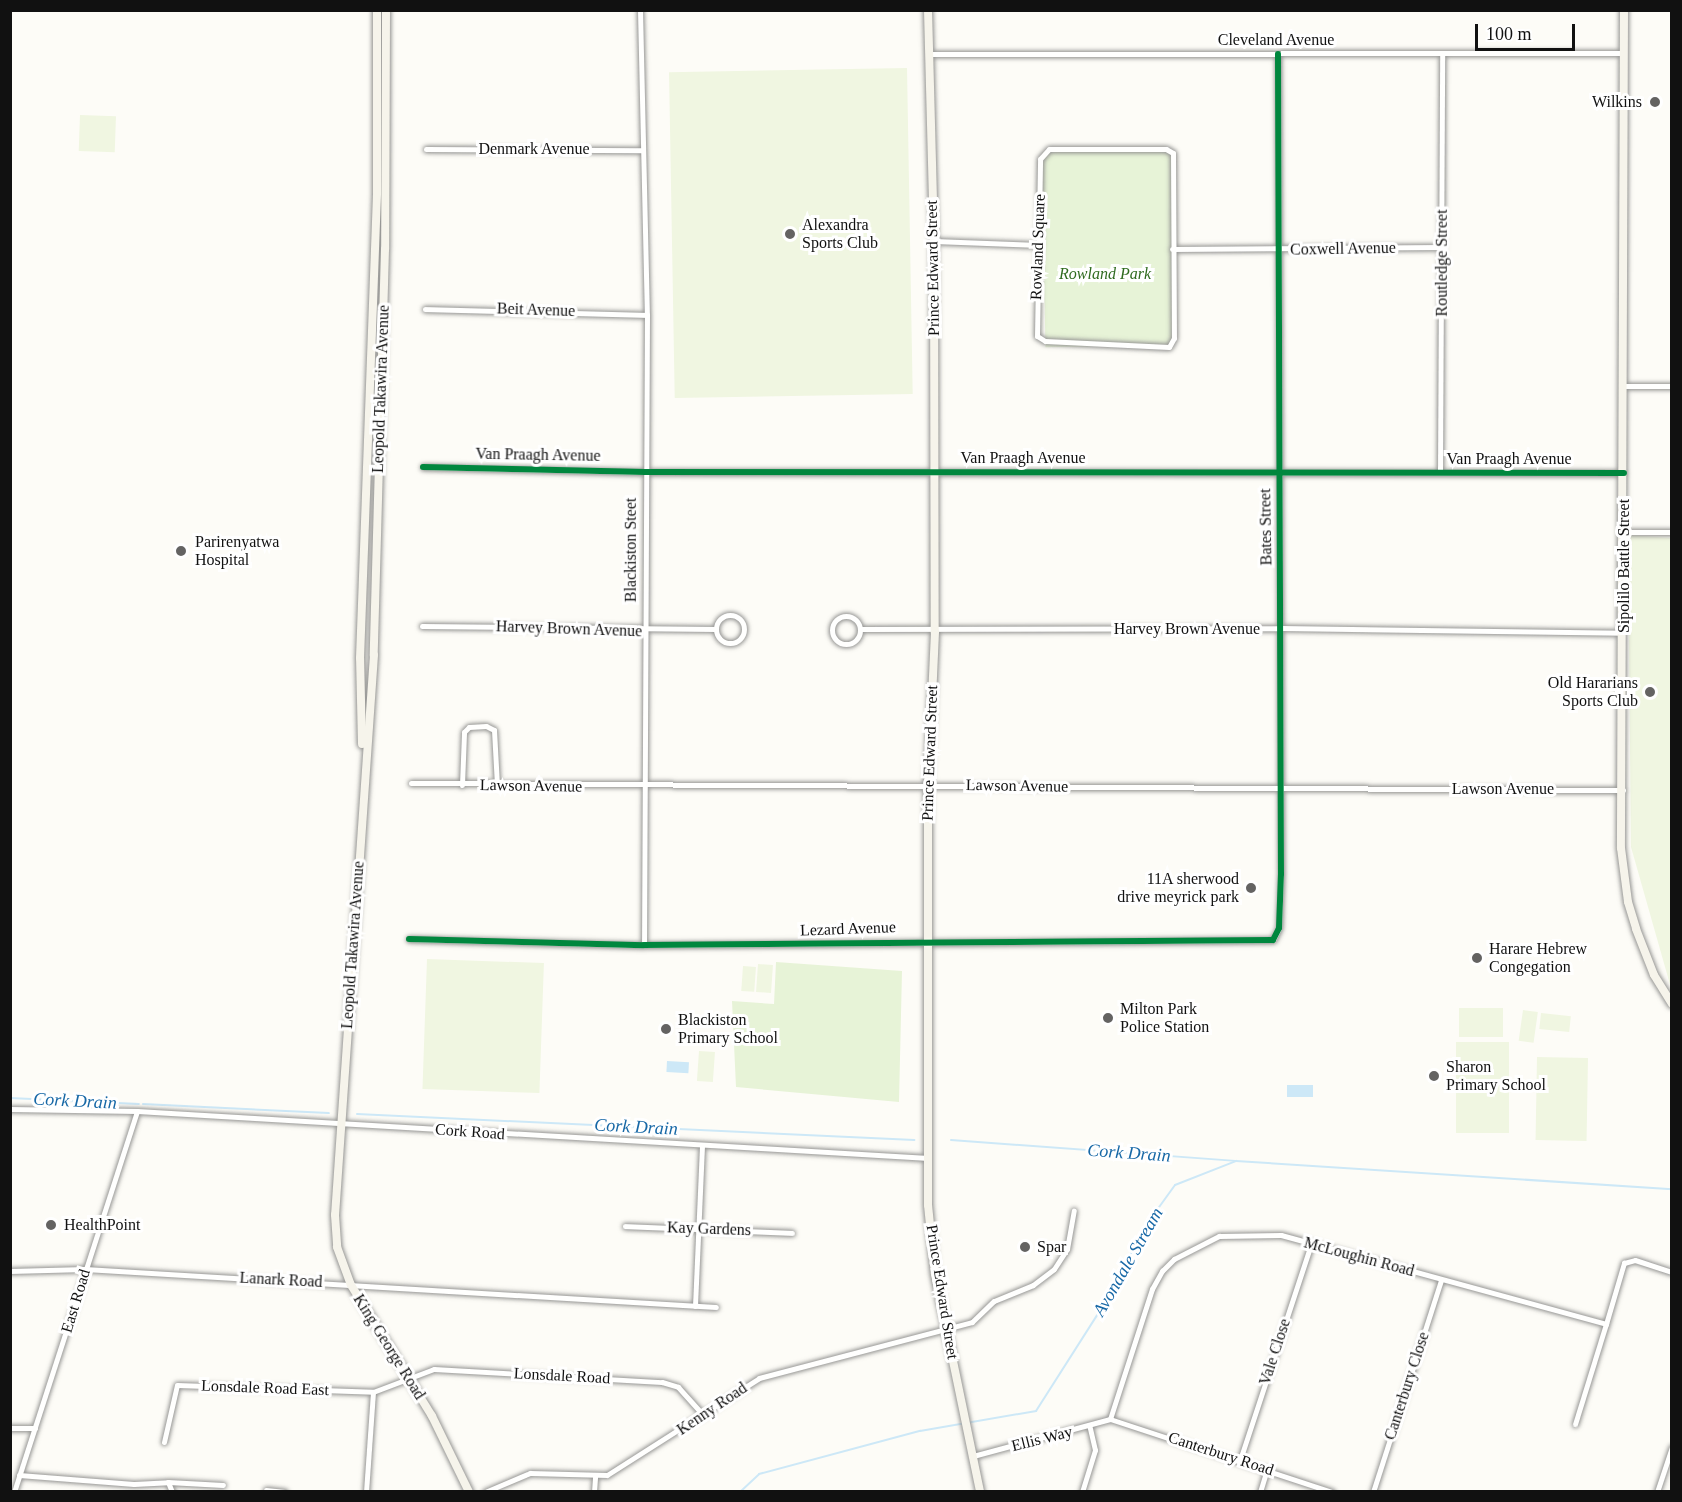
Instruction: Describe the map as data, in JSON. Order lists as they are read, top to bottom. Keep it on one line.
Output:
{"streets":{"main road":["Prince Edward Street","Leopold Takawira Avenue","Sipolilo Battle Street","King George Road"],"street":["Cleveland Avenue","Denmark Avenue","Rowland Square","Coxwell Avenue","Routledge Street","Beit Avenue","Van Praagh Avenue","Bates Street","Blackiston Steet","Harvey Brown Avenue","Lawson Avenue","Lezard Avenue","Cork Road","Kay Gardens","McLoughin Road","Lanark Road","East Road","Vale Close","Lonsdale Road","Canterbury Close","Lonsdale Road East","Kenny Road","Ellis Way","Canterbury Road"]},"crossings":[["Cleveland Avenue","Routledge Street"],["Cleveland Avenue","Prince Edward Street"],["Cleveland Avenue","Bates Street"],["Cleveland Avenue","Sipolilo Battle Street"],["Denmark Avenue","Blackiston Steet"],["Rowland Square","Coxwell Avenue"],["Coxwell Avenue","Routledge Street"],["Coxwell Avenue","Bates Street"],["Routledge Street","Van Praagh Avenue"],["Prince Edward Street","Van Praagh Avenue"],["Prince Edward Street","Harvey Brown Avenue"],["Prince Edward Street","Lawson Avenue"],["Prince Edward Street","Lezard Avenue"],["Prince Edward Street","Cork Road"],["Prince Edward Street","Kenny Road"],["Prince Edward Street","Ellis Way"],["Beit Avenue","Blackiston Steet"],["Leopold Takawira Avenue","Cork Road"],["Leopold Takawira Avenue","King George Road"],["Van Praagh Avenue","Bates Street"],["Van Praagh Avenue","Blackiston Steet"],["Van Praagh Avenue","Sipolilo Battle Street"],["Bates Street","Harvey Brown Avenue"],["Bates Street","Lawson Avenue"],["Bates Street","Lezard Avenue"],["Blackiston Steet","Harvey Brown Avenue"],["Blackiston Steet","Lawson Avenue"],["Blackiston Steet","Lezard Avenue"],["Sipolilo Battle Street","Harvey Brown Avenue"],["Sipolilo Battle Street","Lawson Avenue"],["Cork Road","East Road"],["Cork Road","King George Road"],["McLoughin Road","Vale Close"],["McLoughin Road","Canterbury Close"],["McLoughin Road","Ellis Way"],["McLoughin Road","Canterbury Road"],["Lanark Road","East Road"],["Lanark Road","King George Road"],["King George Road","Lonsdale Road"],["King George Road","Lonsdale Road East"],["Vale Close","Canterbury Road"],["Lonsdale Road","Lonsdale Road East"],["Lonsdale Road","Kenny Road"],["Ellis Way","Canterbury Road"]],"water":["Cork Drain","Avondale Stream"],"parks":["Rowland Park"],"places":["Wilkins","Alexandra Sports Club","Parirenyatwa Hospital","Old Hararians Sports Club","11A sherwood drive meyrick park","Harare Hebrew Congegation","Milton Park Police Station","Blackiston Primary School","Sharon Primary School","HealthPoint","Spar"],"scale_bar":"100 m"}
